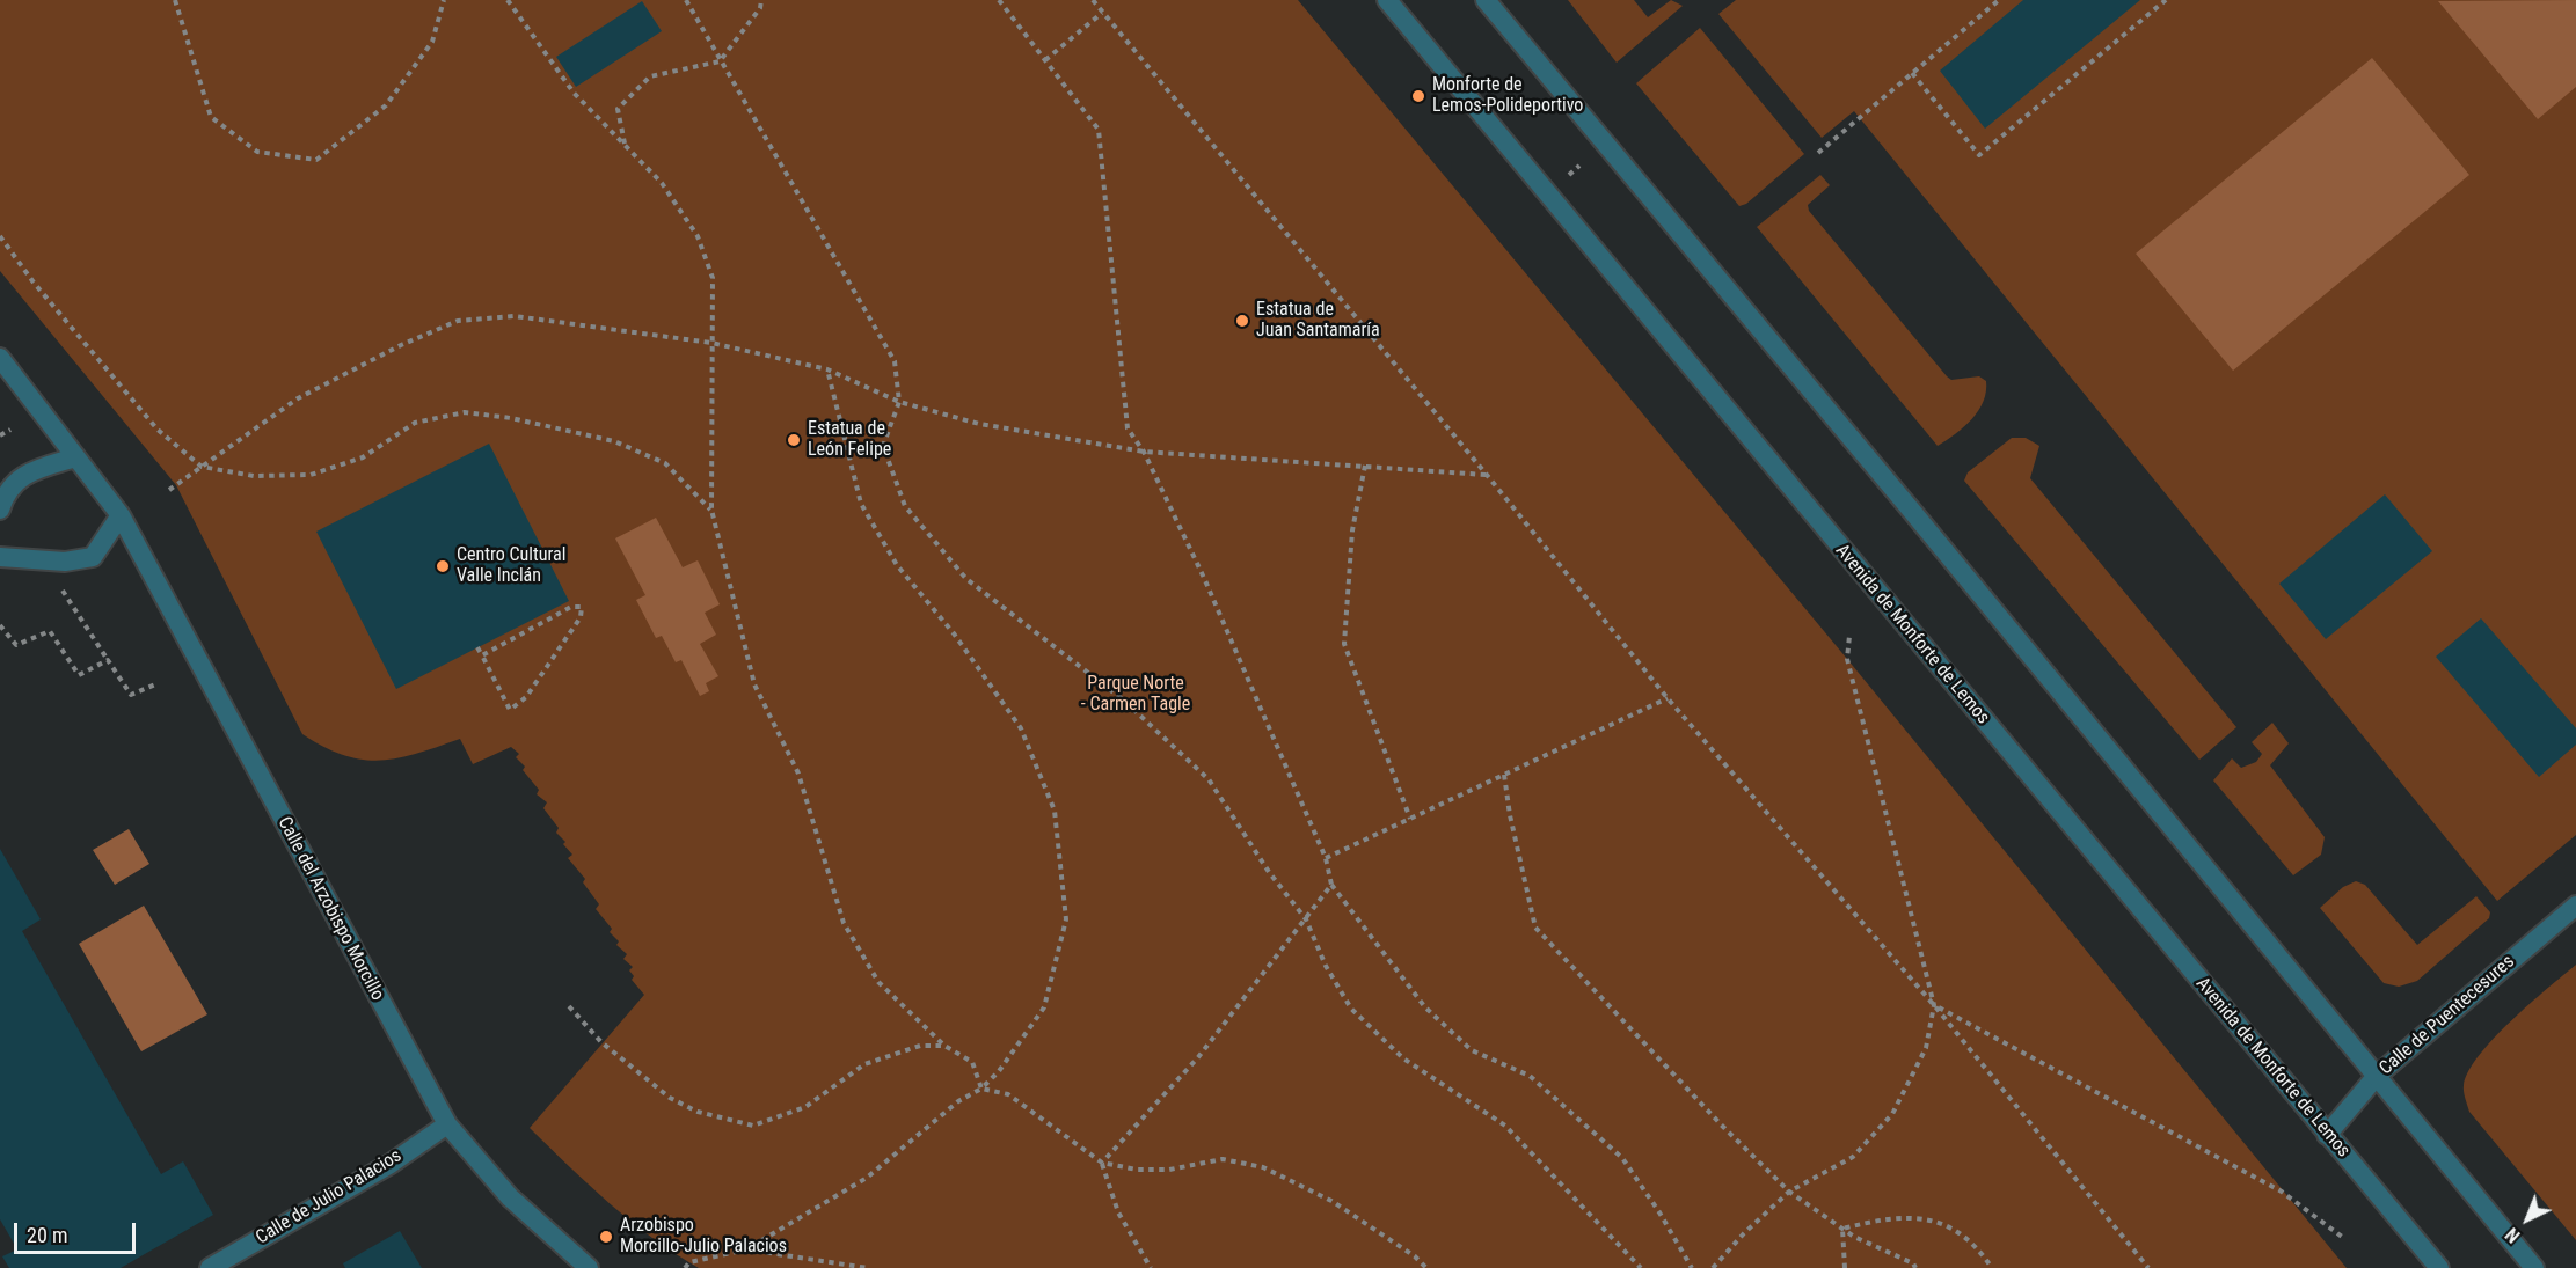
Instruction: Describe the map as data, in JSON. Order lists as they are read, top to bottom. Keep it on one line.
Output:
{"streets":{"street":["Avenida de Monforte de Lemos","Calle del Arzobispo Morcillo","Calle de Puentecesures","Calle de Julio Palacios"]},"crossings":[["Avenida de Monforte de Lemos","Calle de Puentecesures"],["Calle del Arzobispo Morcillo","Calle de Julio Palacios"]],"parks":["Parque Norte - Carmen Tagle"],"places":["Monforte de Lemos-Polideportivo","Estatua de Juan Santamaría","Estatua de León Felipe","Centro Cultural Valle Inclán","Arzobispo Morcillo-Julio Palacios"],"scale_bar":"20 m","north":"bottom left"}
